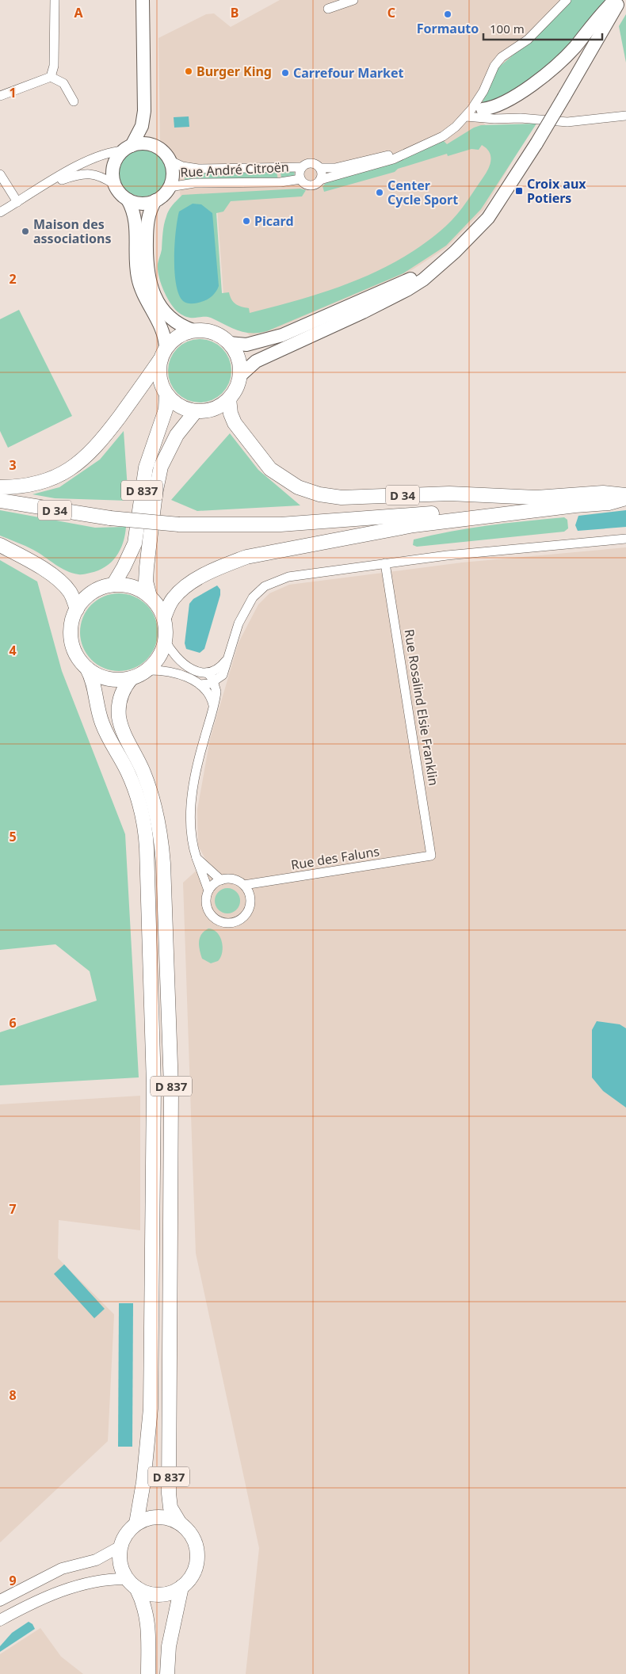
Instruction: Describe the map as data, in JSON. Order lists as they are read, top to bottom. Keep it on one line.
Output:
{"streets":{"main road":["D 837","D 34"],"street":["Rue André Citroën","Rue Rosalind Elsie Franklin","Rue des Faluns"]},"crossings":[["D 837","D 34"],["Rue Rosalind Elsie Franklin","Rue des Faluns"]],"places":{"other":["Formauto","Burger King","Carrefour Market","Center Cycle Sport","Picard","Maison des associations"],"transit":["Croix aux Potiers"]},"scale_bar":"100 m","grid":{"columns":["A","B","C"],"rows":["1","2","3","4","5","6","7","8","9"]}}
